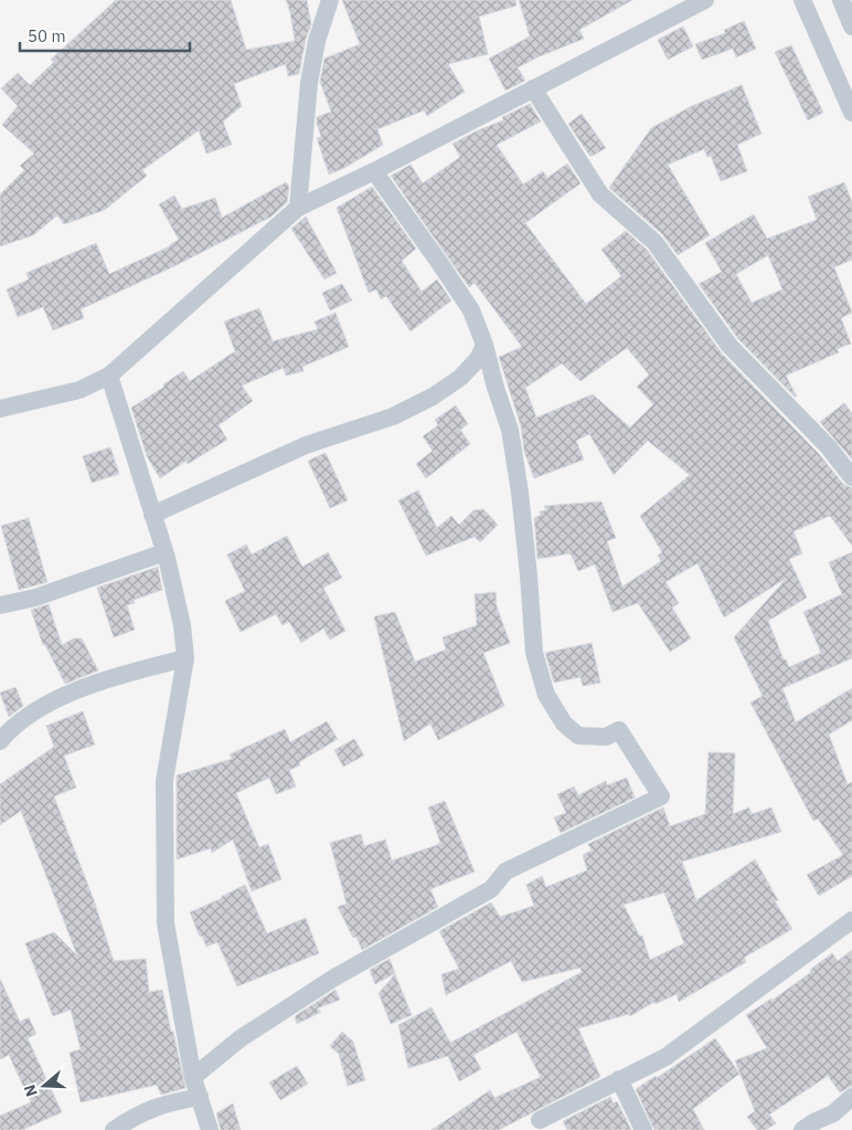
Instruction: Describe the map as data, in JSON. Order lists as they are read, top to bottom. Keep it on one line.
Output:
{"scale_bar":"50 m","north":"left"}
